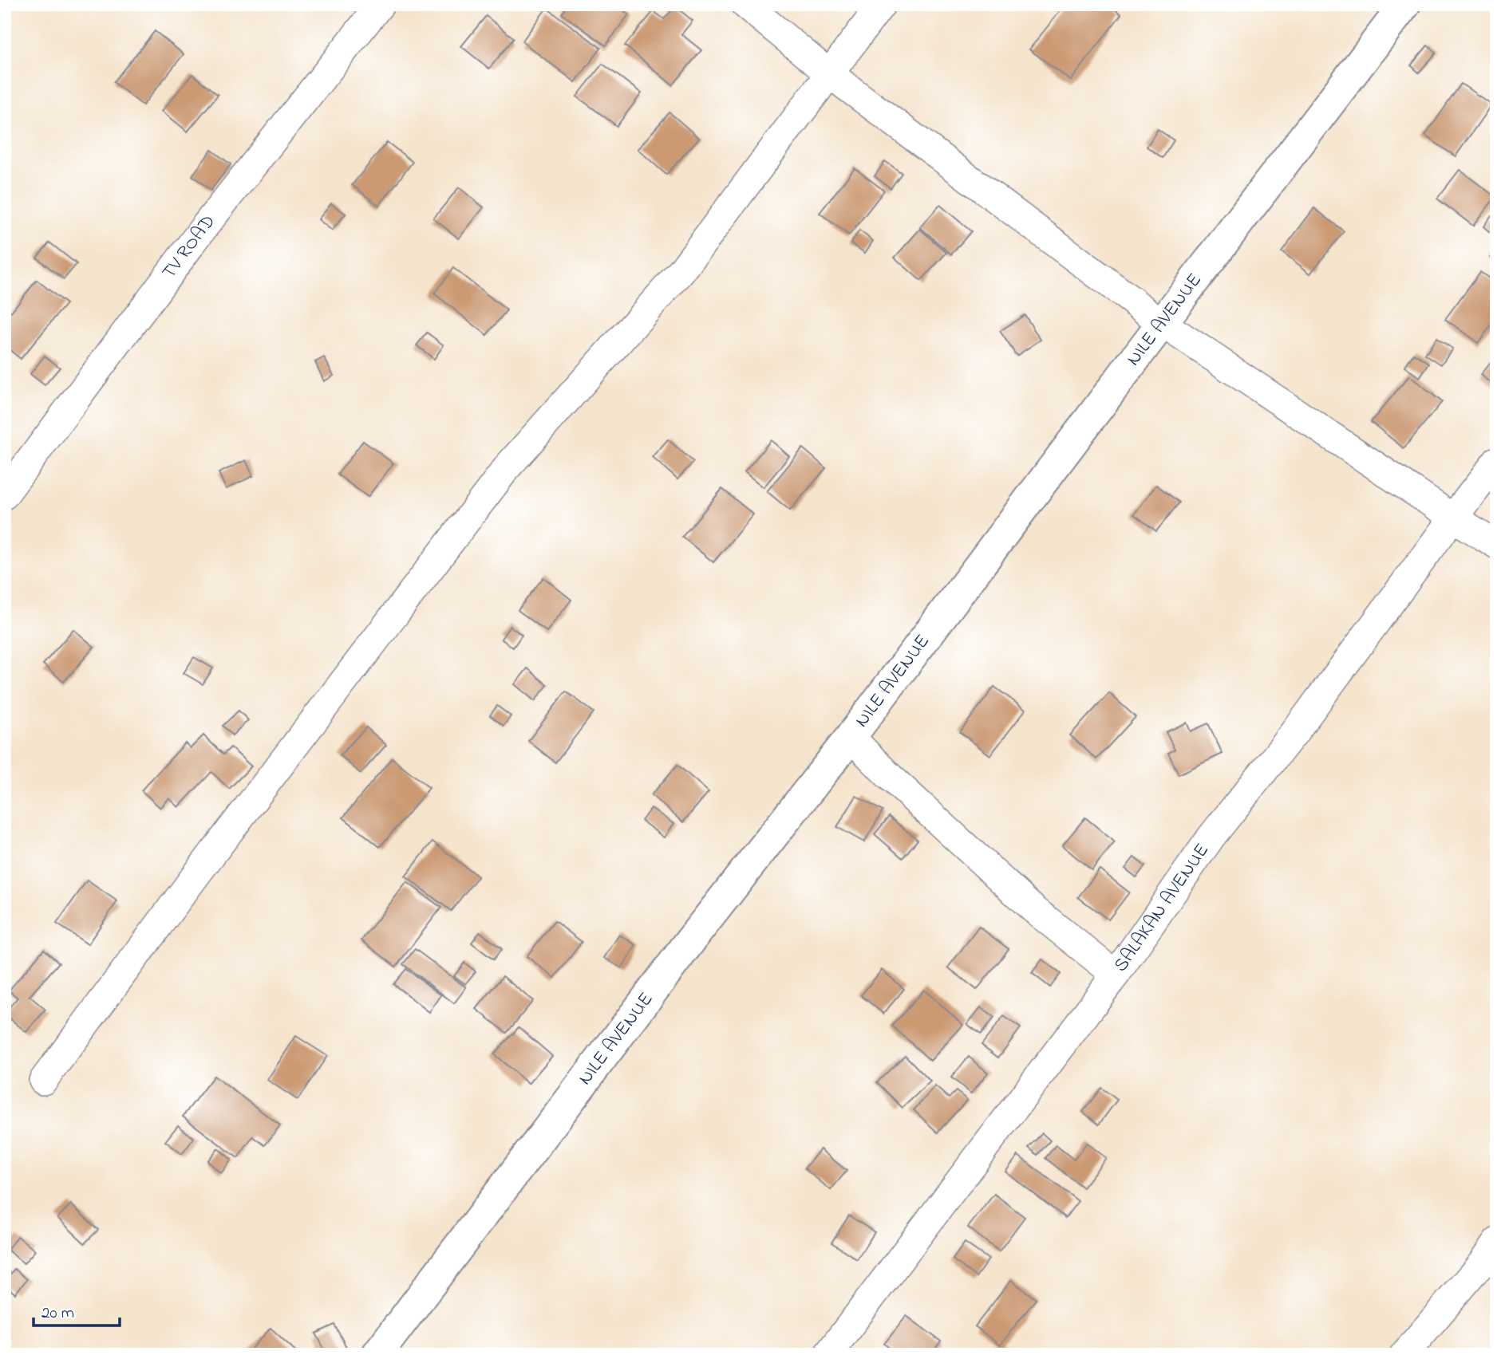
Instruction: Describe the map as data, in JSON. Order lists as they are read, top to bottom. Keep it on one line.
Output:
{"streets":{"street":["TV ROAD","NILE AVENUE","SALAKAN AVENUE"]},"scale_bar":"20 m"}
